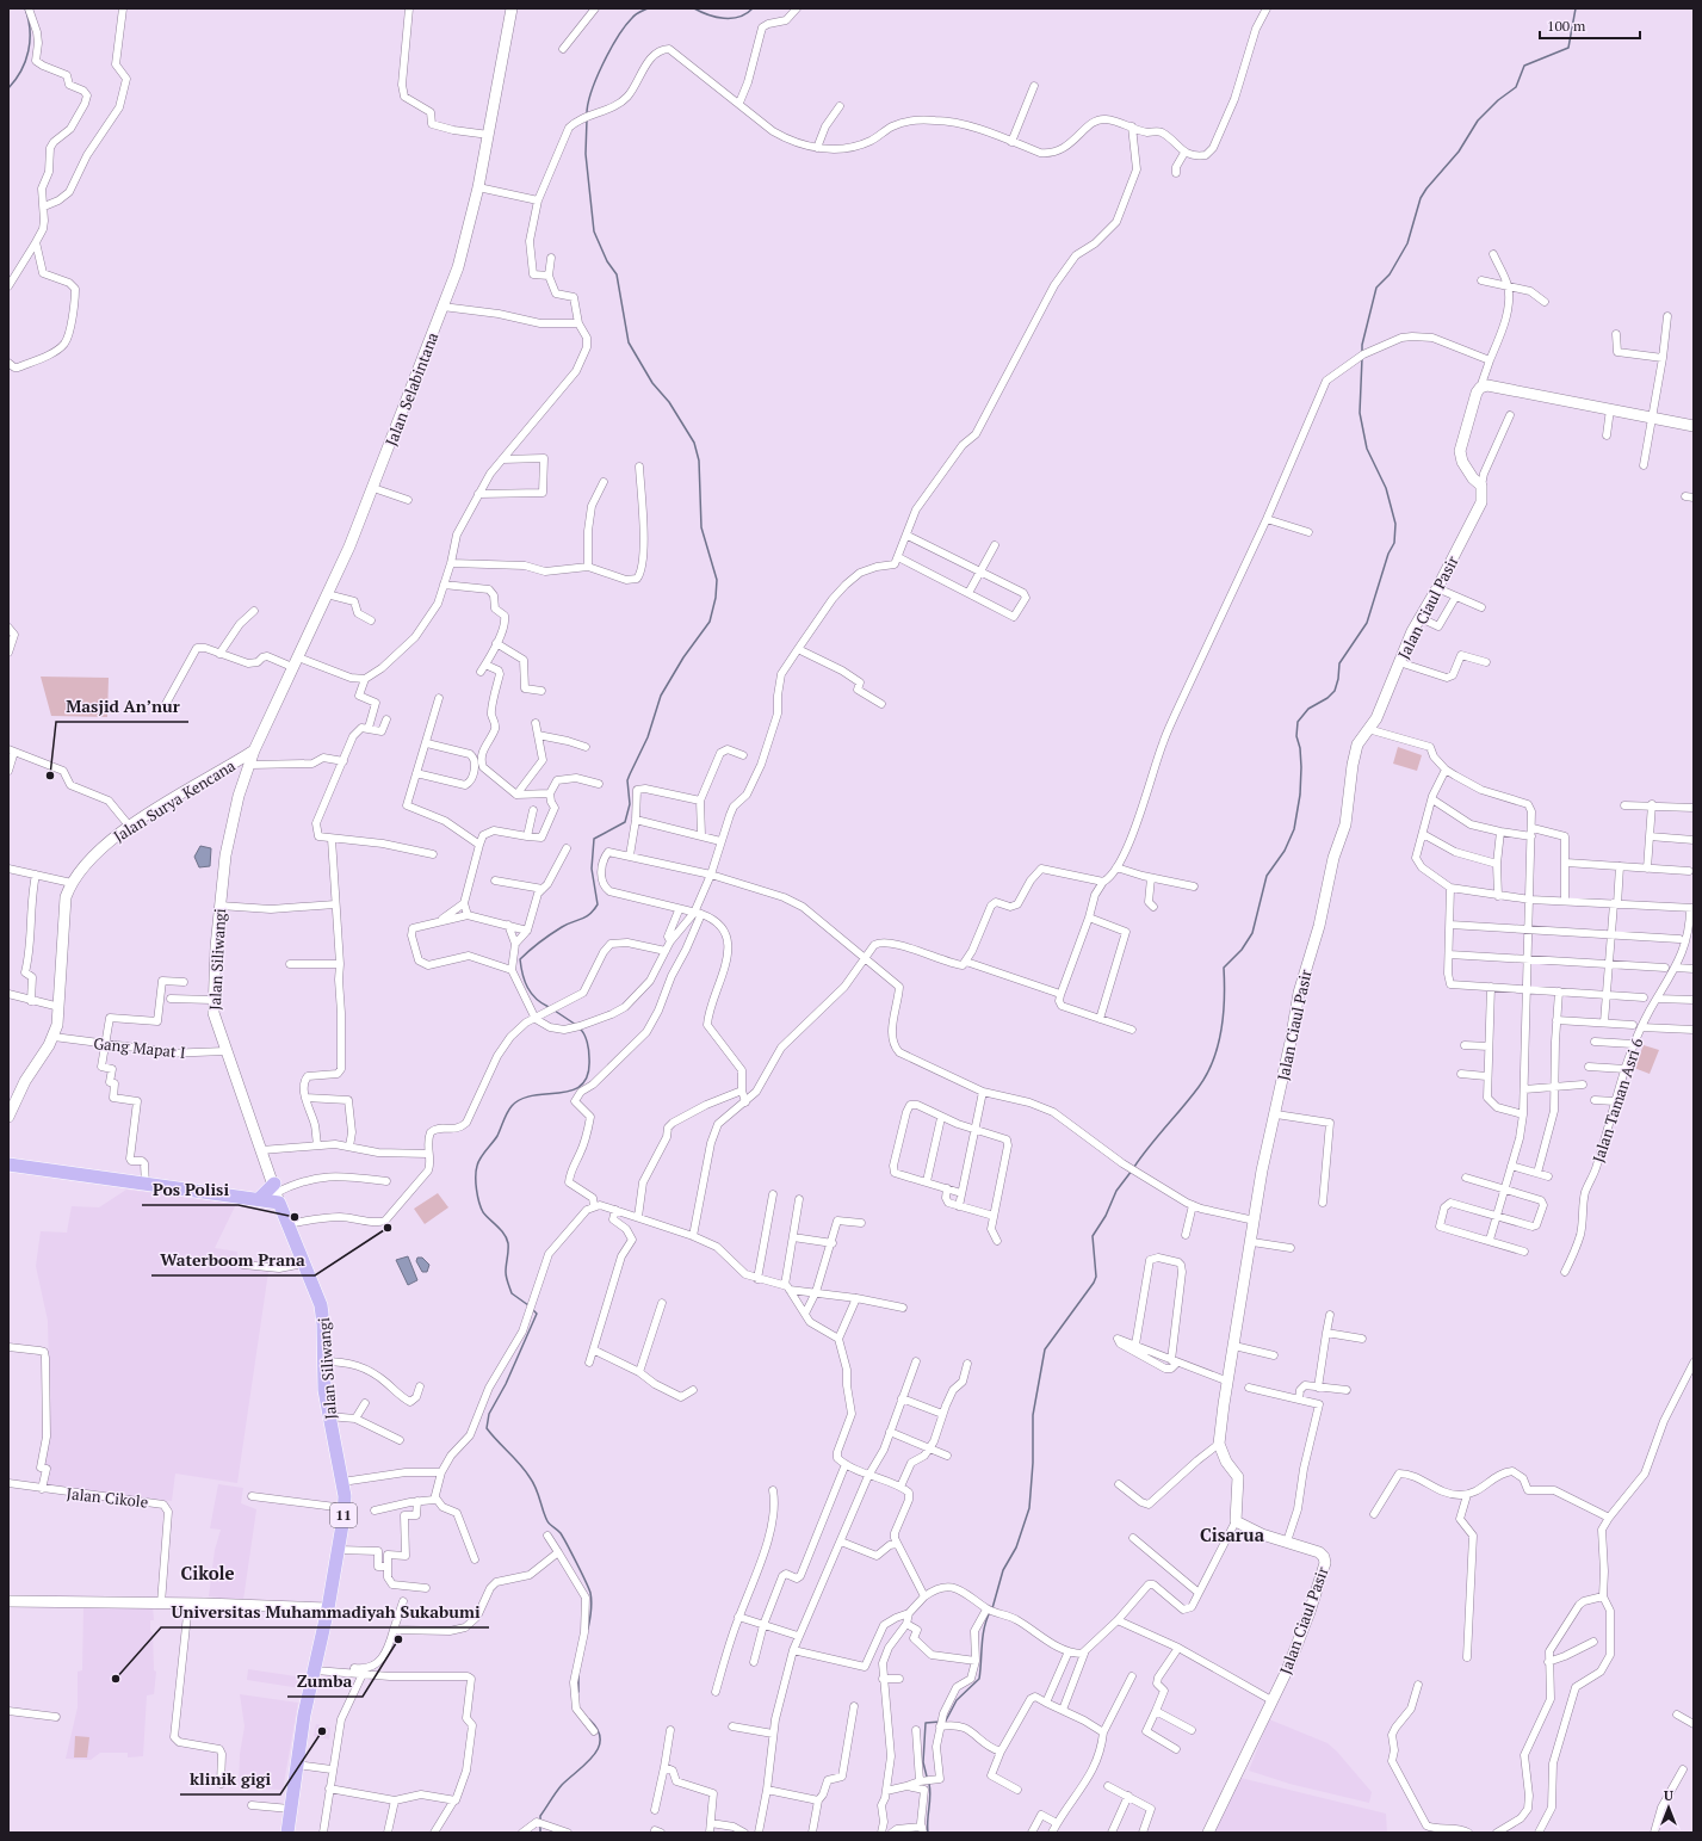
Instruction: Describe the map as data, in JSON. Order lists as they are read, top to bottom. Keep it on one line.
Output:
{"streets":{"highway":["Jalan Siliwangi","11"],"street":["Jalan Selabintana","Jalan Ciaul Pasir","Jalan Surya Kencana","Gang Mapat I","Jalan Taman Asri 6","Jalan Cikole"]},"crossings":[["Jalan Selabintana","Jalan Surya Kencana"],["Jalan Selabintana","Jalan Siliwangi"],["Jalan Surya Kencana","Jalan Siliwangi"],["Jalan Surya Kencana","Gang Mapat I"],["Jalan Siliwangi","Gang Mapat I"]],"districts":["Cisarua","Cikole"],"places":["Masjid An’nur","Pos Polisi","Waterboom Prana","Zumba","Universitas Muhammadiyah Sukabumi","klinik gigi"],"scale_bar":"100 m","north":"top"}
